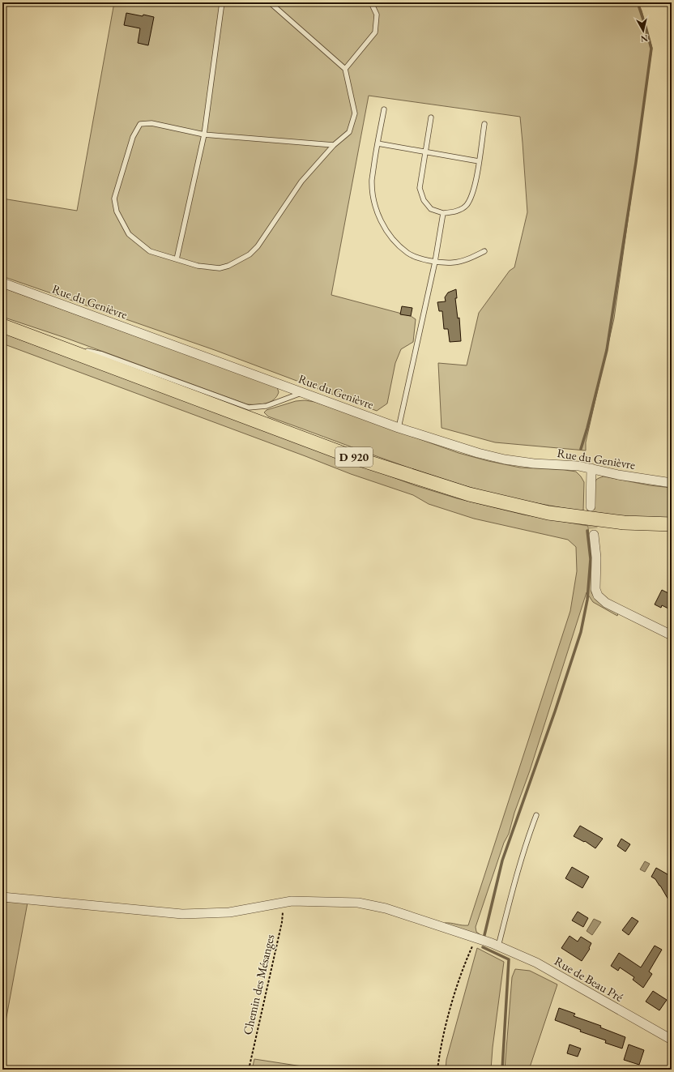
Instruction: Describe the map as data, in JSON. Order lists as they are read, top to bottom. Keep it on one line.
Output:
{"streets":{"main road":["D 920"],"street":["Rue du Genièvre","Rue de Beau Pré"],"path":["Chemin des Mésanges"]},"crossings":[["Rue de Beau Pré","Chemin des Mésanges"]],"north":"bottom"}
